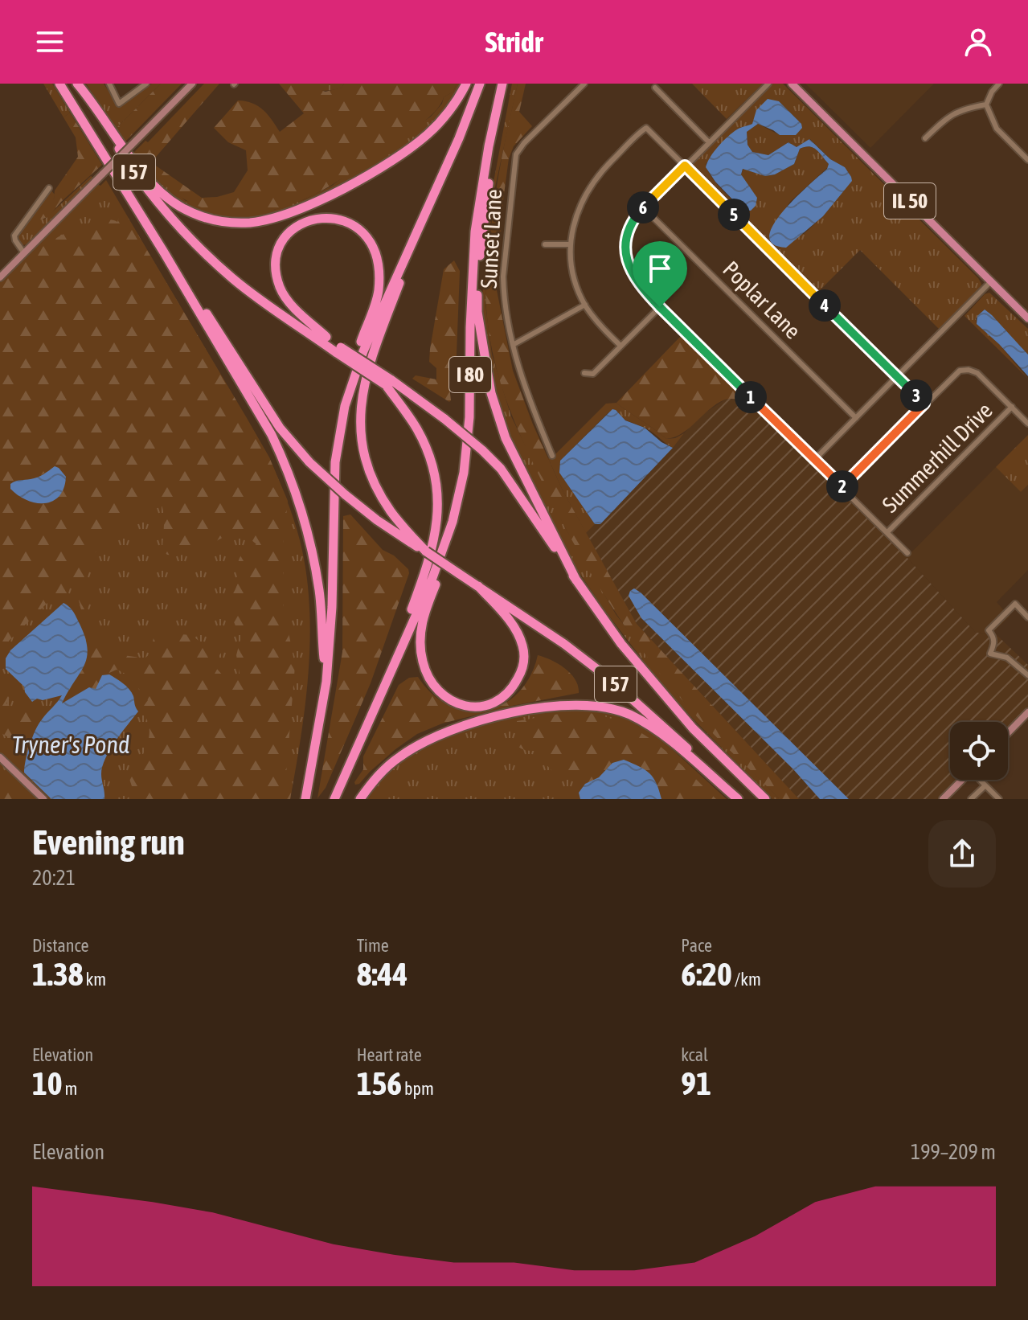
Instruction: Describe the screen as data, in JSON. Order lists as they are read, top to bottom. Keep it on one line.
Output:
{"streets":{"highway":["I 57","I 80"],"main road":["IL 50"],"street":["Sunset Lane","Poplar Lane","Summerhill Drive"]},"water":["Tryner's Pond"],"page":{"header":"Stridr","pins":["6","5","4","3","1","2"],"heading":["Evening run","20:21"],"stats":[["Distance","1.38 km"],["Time","8:44"],["Pace","6:20 /km"],["Elevation","10 m"],["Heart rate","156 bpm"],["kcal","91"]],"chart":["Elevation","199–209 m"]}}
